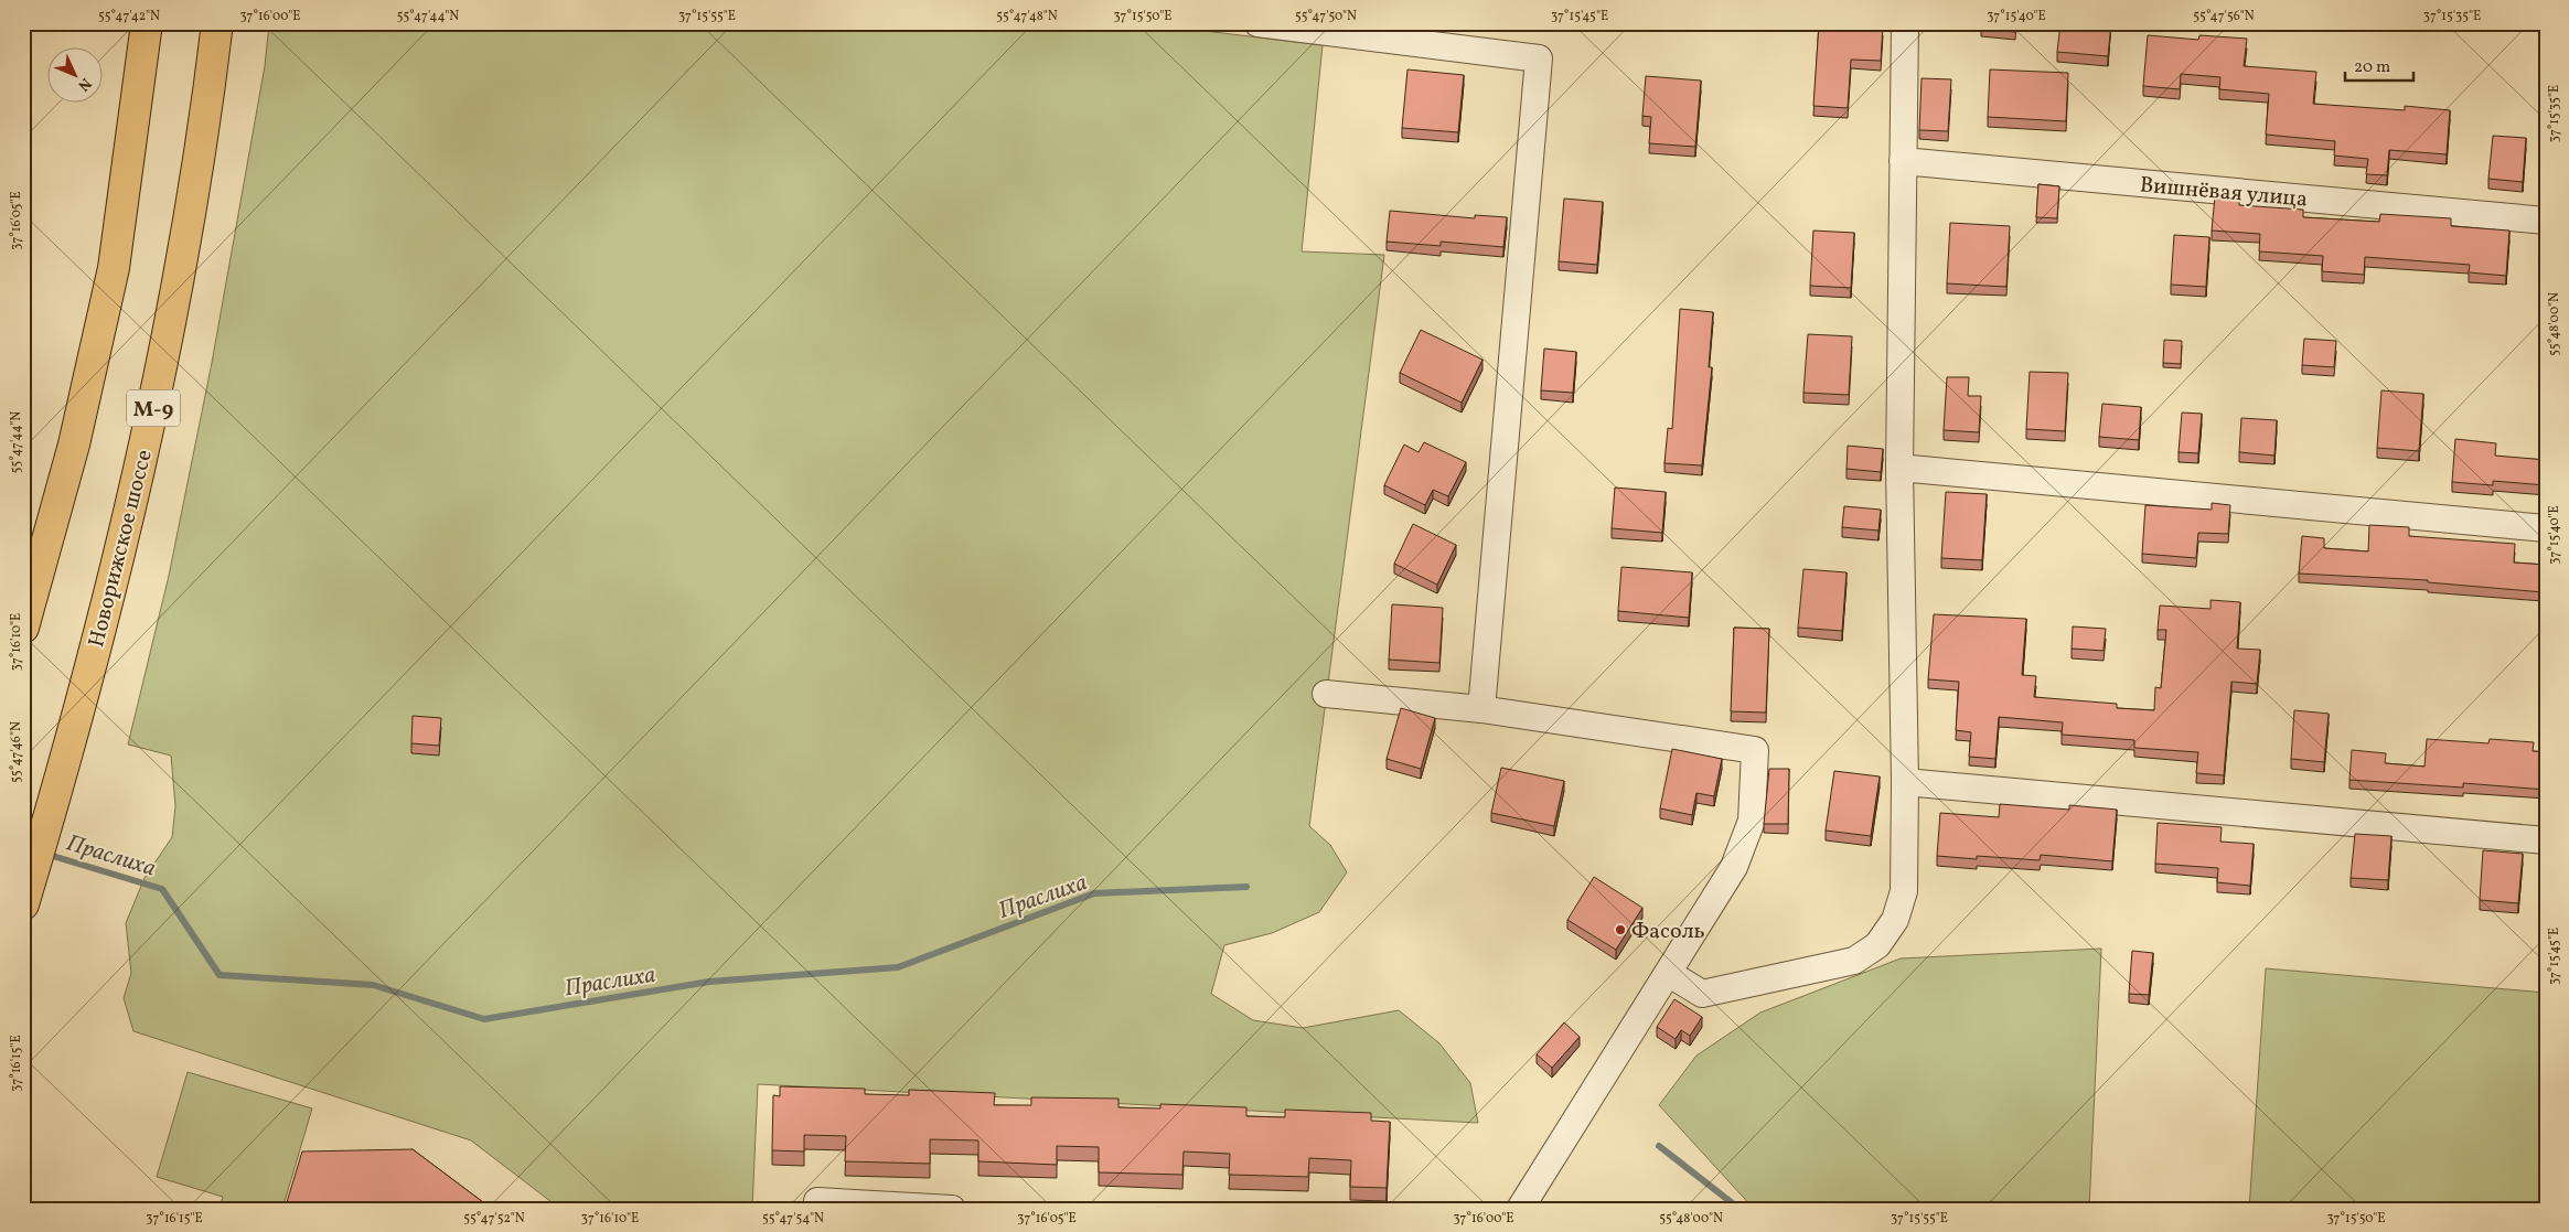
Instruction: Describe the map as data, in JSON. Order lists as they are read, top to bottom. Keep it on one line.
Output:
{"streets":{"highway":["М-9","Новорижское шоссе"],"street":["Вишнёвая улица"]},"water":["Праслиха"],"places":["Фасоль"],"scale_bar":"20 m","north":"bottom right","coordinates":["55°47'42\"N","37°16'00\"E","55°47'44\"N","37°15'55\"E","55°47'48\"N","37°15'50\"E","55°47'50\"N","37°15'45\"E","37°15'40\"E","55°47'56\"N","37°15'35\"E","37°16'05\"E","55°48'00\"N","37°16'10\"E","55°47'46\"N","37°16'15\"E","55°47'52\"N","55°47'54\"N"]}
